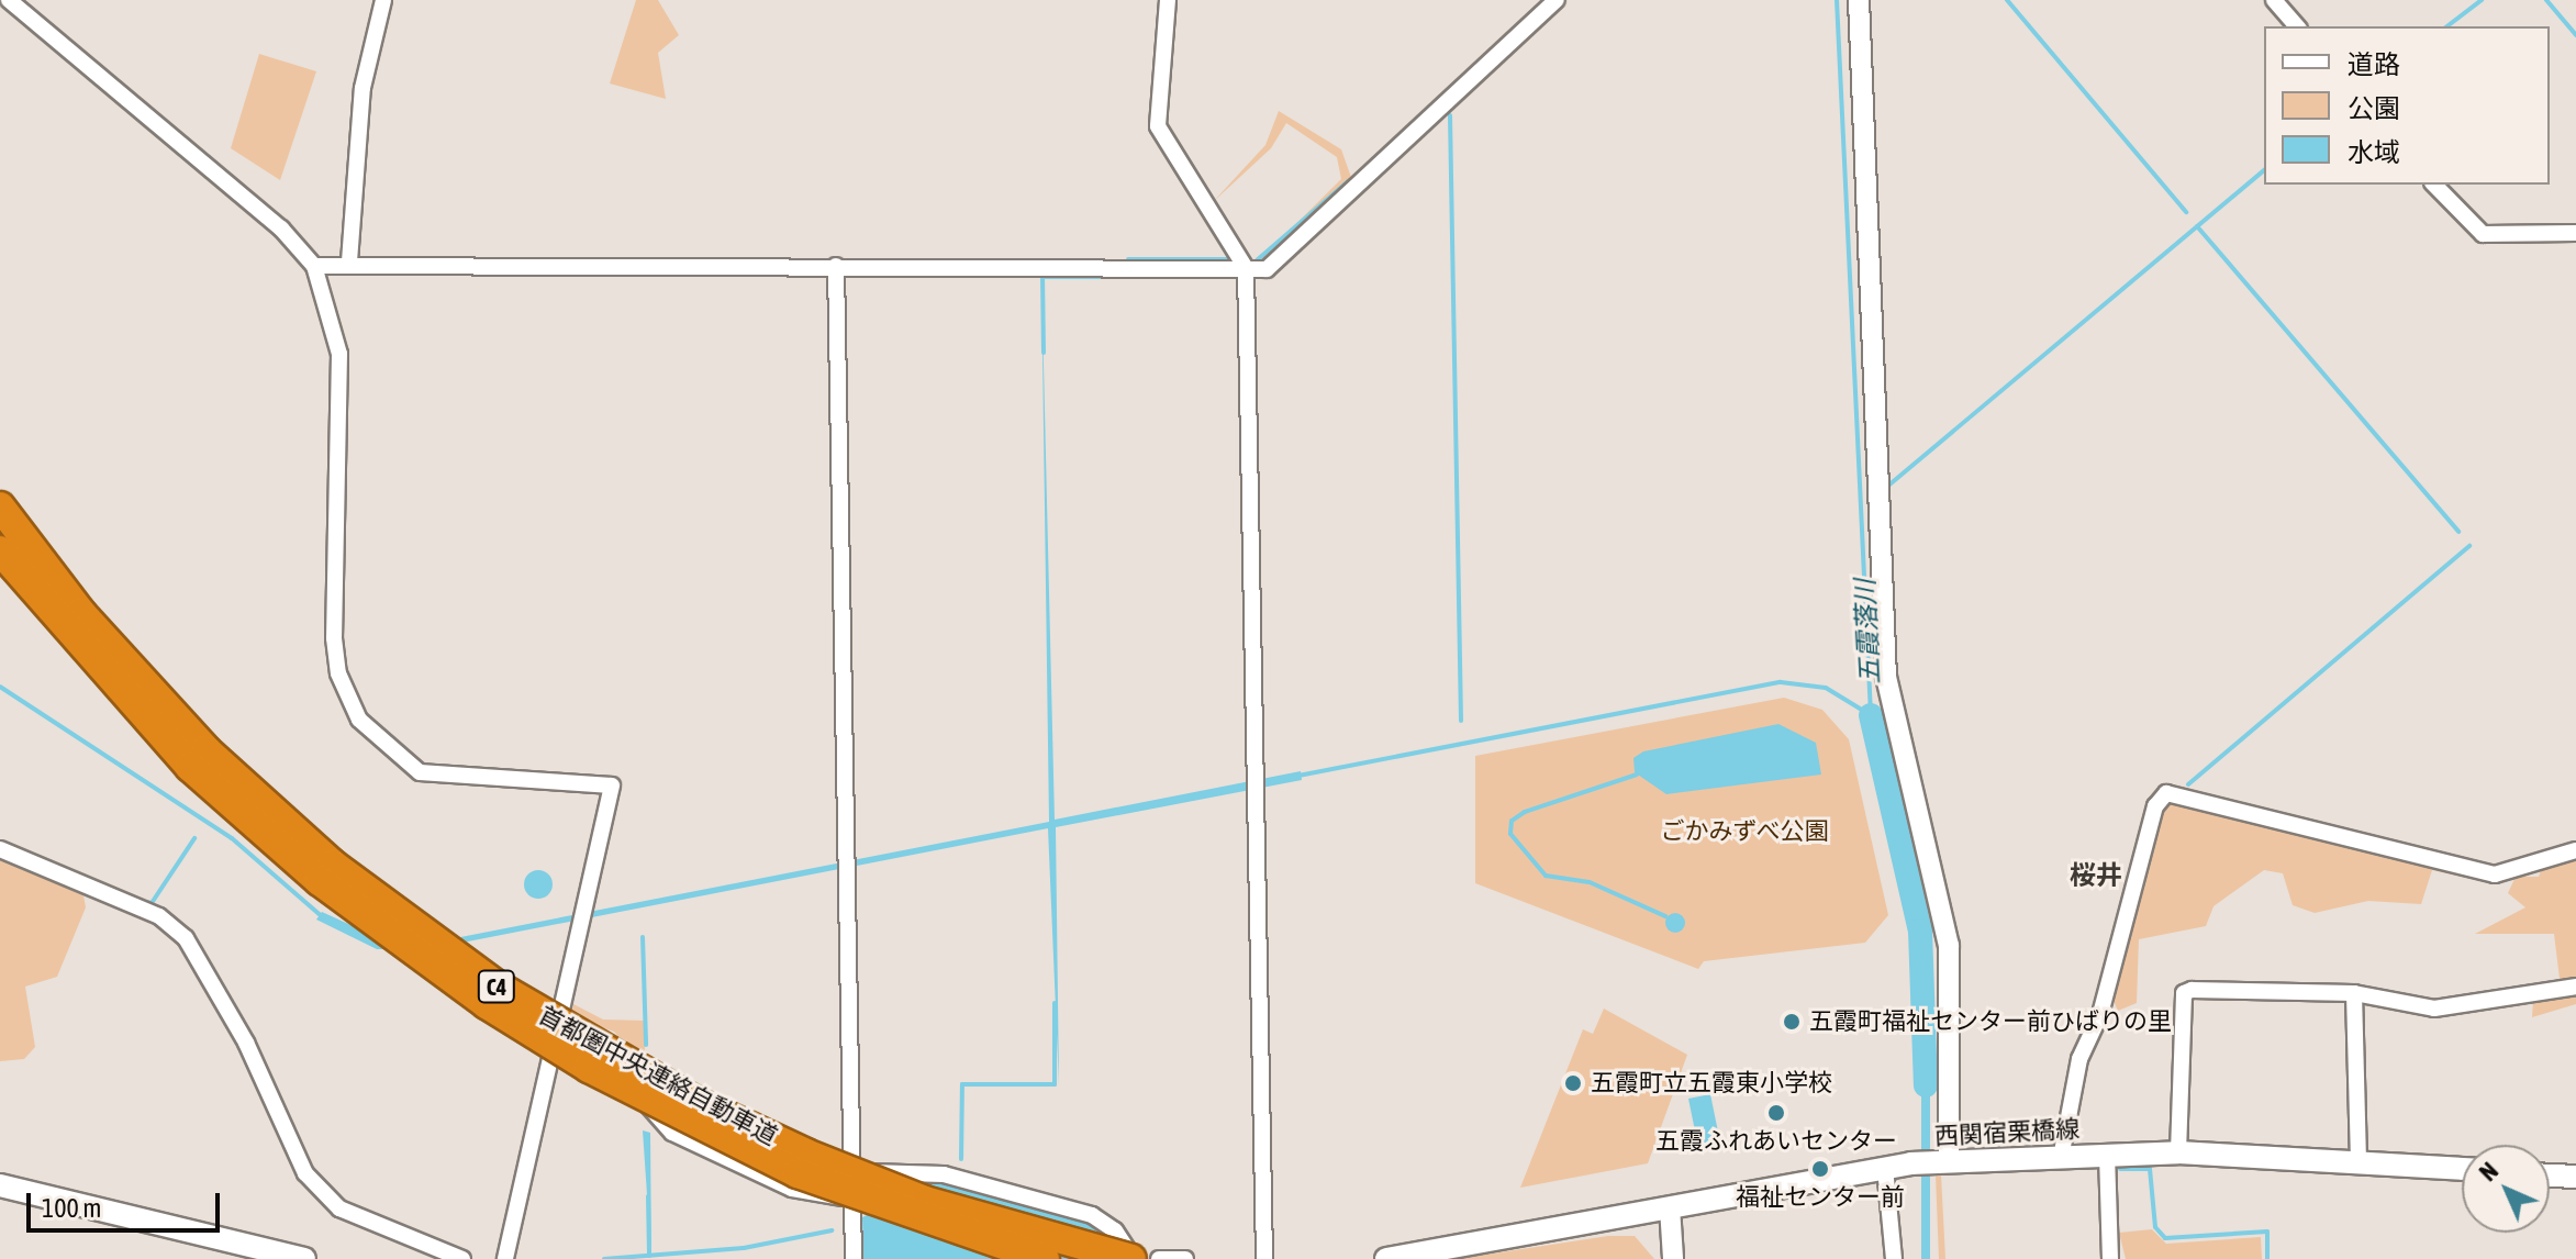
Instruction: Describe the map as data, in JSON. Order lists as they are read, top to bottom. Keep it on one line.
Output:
{"streets":{"highway":["C4","首都圏中央連絡自動車道"],"main road":["西関宿栗橋線"]},"districts":["桜井"],"water":["五霞落川"],"parks":["ごかみずべ公園"],"places":["五霞町福祉センター前ひばりの里","五霞町立五霞東小学校","五霞ふれあいセンター","福祉センター前"],"legend":["道路","公園","水域"],"scale_bar":"100 m","north":"top left"}
